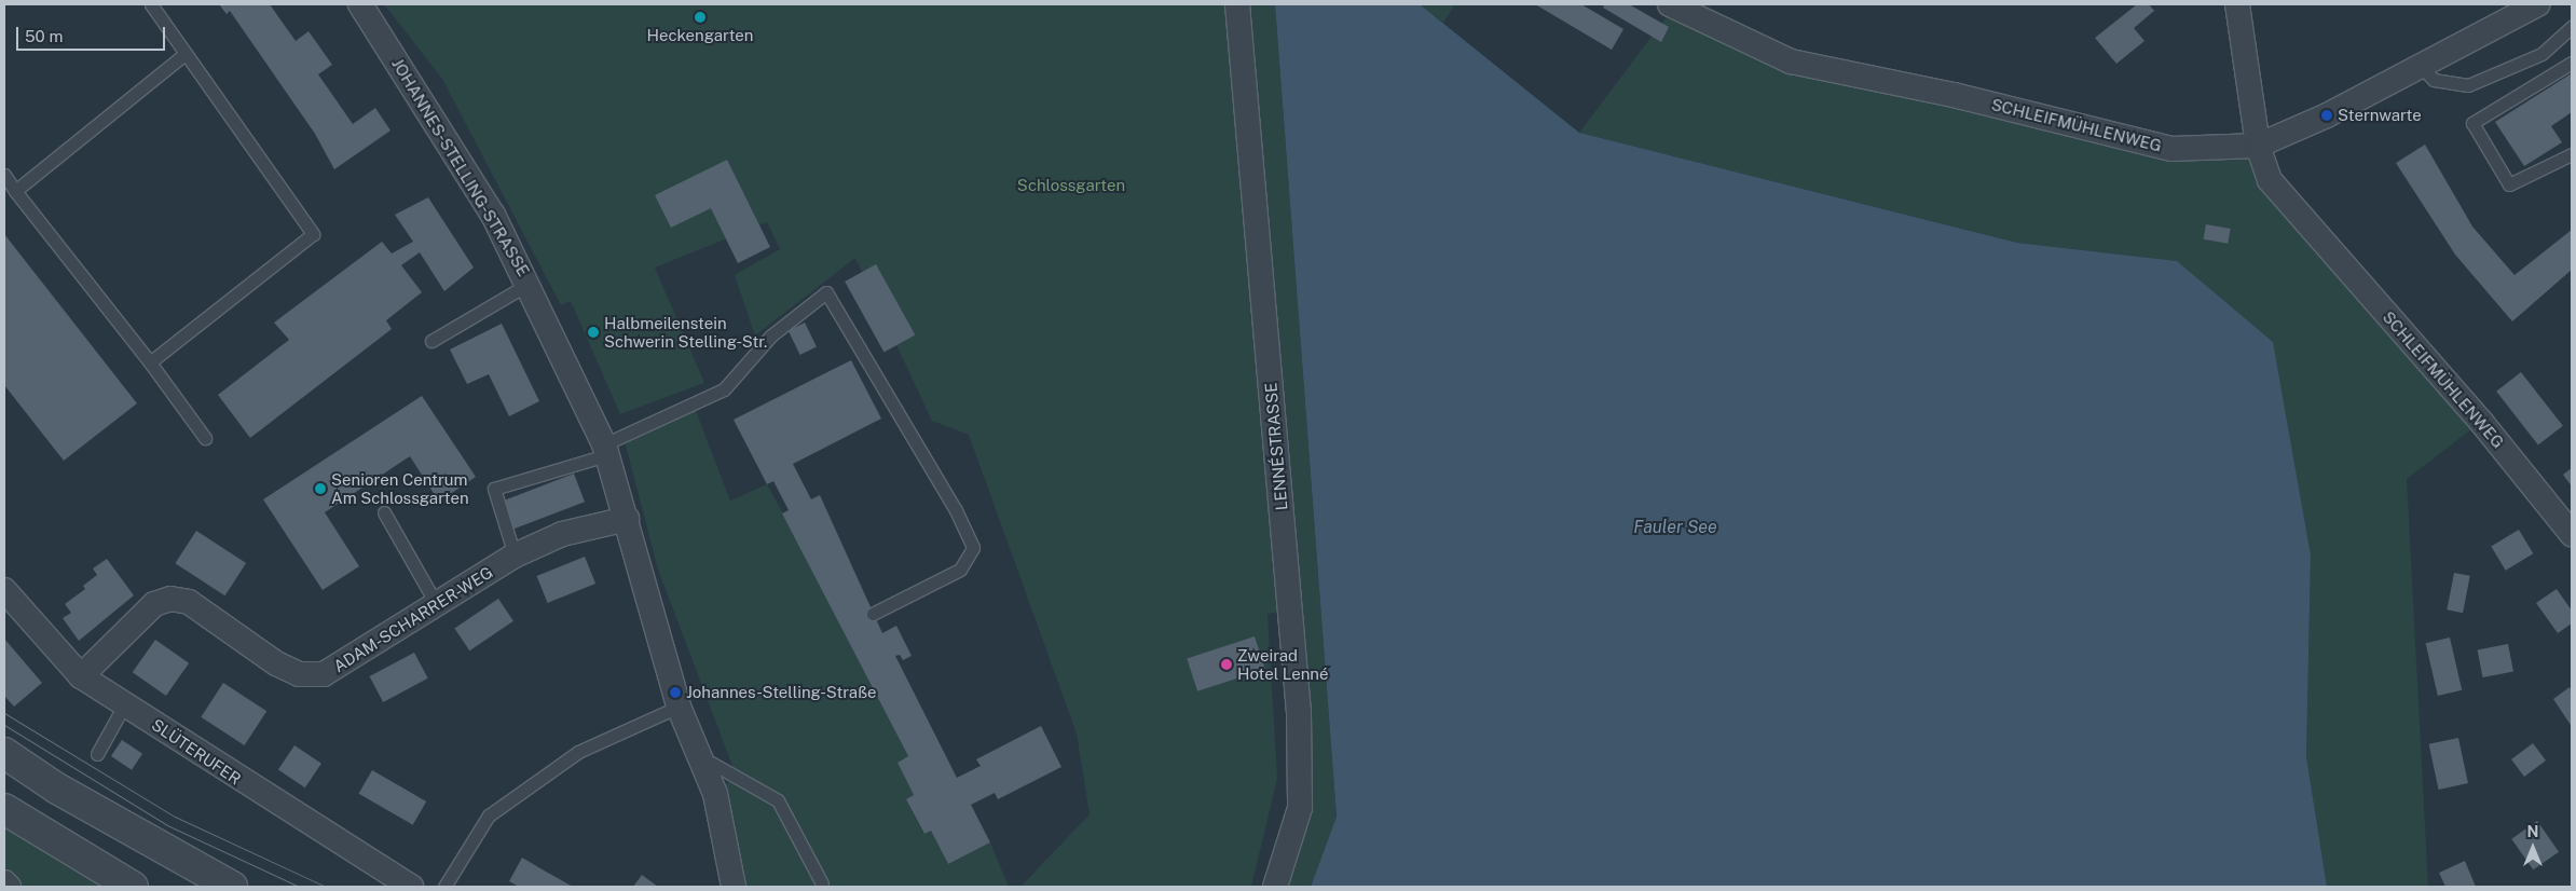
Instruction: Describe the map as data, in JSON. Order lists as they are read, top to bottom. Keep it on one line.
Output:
{"streets":{"street":["SCHLEIFMÜHLENWEG","JOHANNES-STELLING-STRASSE","LENNÉSTRASSE","ADAM-SCHARRER-WEG","SLÜTERUFER"]},"crossings":[["JOHANNES-STELLING-STRASSE","ADAM-SCHARRER-WEG"],["ADAM-SCHARRER-WEG","SLÜTERUFER"]],"water":["Fauler See"],"parks":["Schlossgarten"],"places":["Heckengarten","Sternwarte","Halbmeilenstein Schwerin Stelling-Str.","Senioren Centrum Am Schlossgarten","Zweirad Hotel Lenné","Johannes-Stelling-Straße"],"scale_bar":"50 m","north":"top"}
